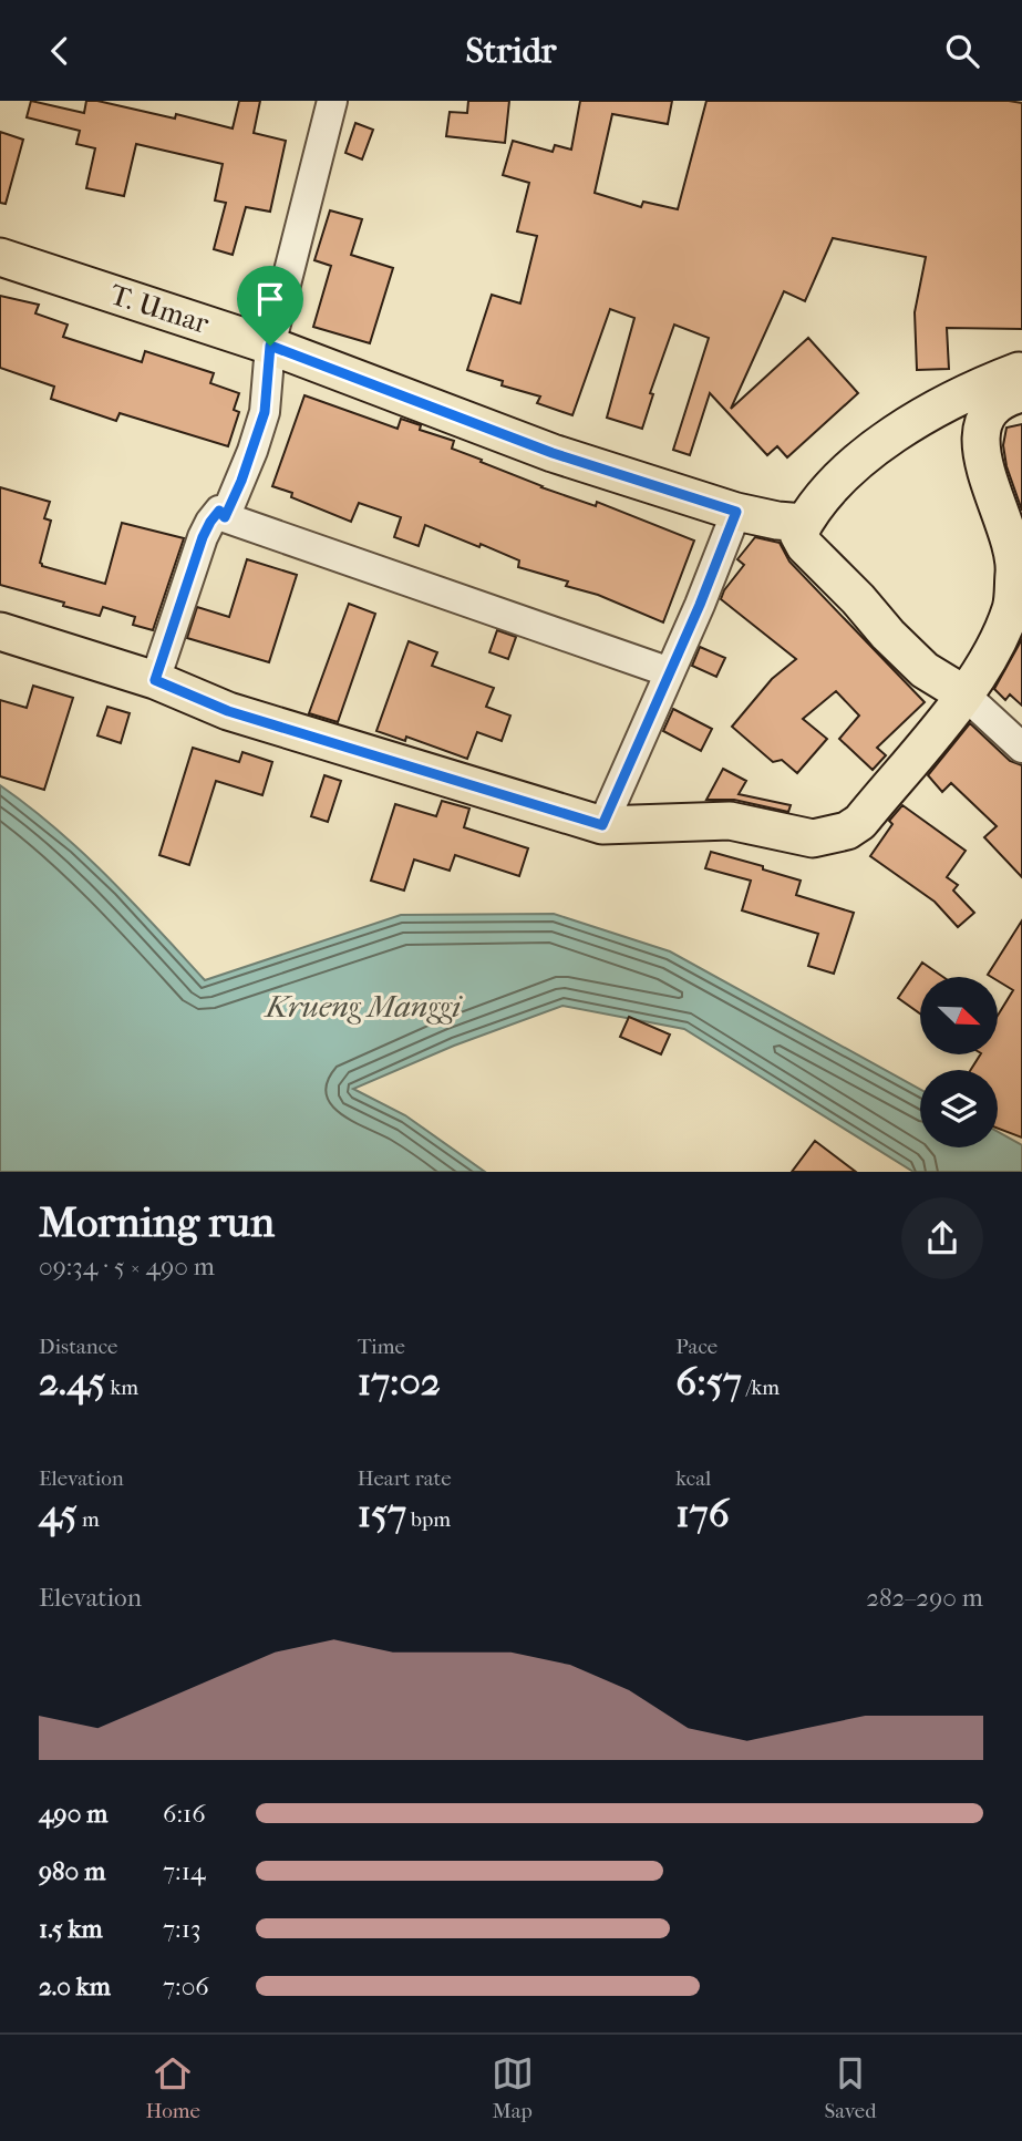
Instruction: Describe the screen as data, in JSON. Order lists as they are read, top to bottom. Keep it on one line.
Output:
{"streets":{"main road":["T. Umar"]},"water":["Krueng Manggi"],"north":"bottom right","page":{"header":"Stridr","heading":["Morning run","09:34 · 5 × 490 m"],"stats":[["Distance","2.45 km"],["Time","17:02"],["Pace","6:57 /km"],["Elevation","45 m"],["Heart rate","157 bpm"],["kcal","176"]],"chart":["Elevation","282–290 m"],"list":[{"name":"490 m","note":"6:16"},{"name":"980 m","note":"7:14"},{"name":"1.5 km","note":"7:13"},{"name":"2.0 km","note":"7:06"}],"tabs":["Home","Map","Saved"]}}
